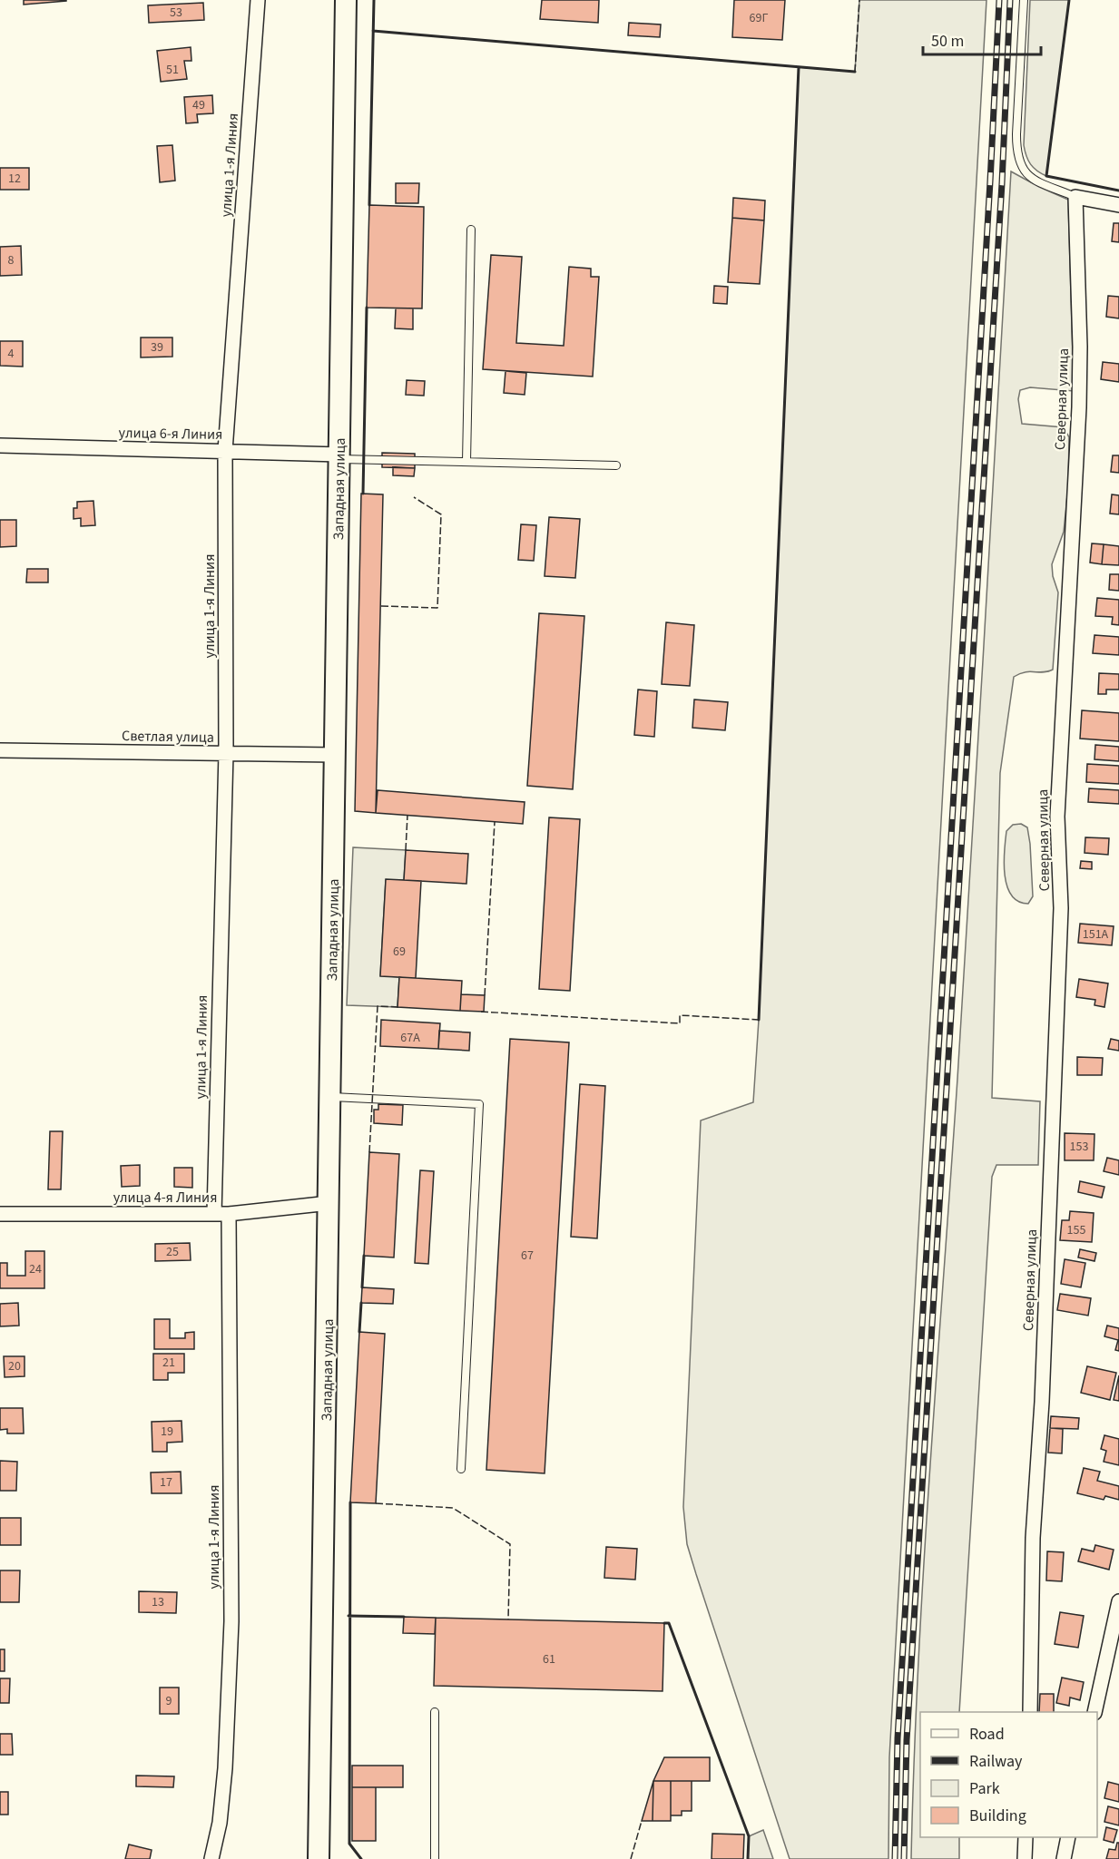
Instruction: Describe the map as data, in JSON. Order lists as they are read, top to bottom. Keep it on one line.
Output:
{"streets":{"street":["улица 1-я Линия","Северная улица","улица 6-я Линия","Западная улица","Светлая улица","улица 4-я Линия"]},"crossings":[["улица 1-я Линия","улица 6-я Линия"],["улица 1-я Линия","Светлая улица"],["улица 1-я Линия","улица 4-я Линия"],["улица 6-я Линия","Западная улица"],["Западная улица","Светлая улица"],["Западная улица","улица 4-я Линия"]],"house_numbers":["53","69Г","51","49","12","8","39","4","151А","69","67А","153","155","25","67","24","21","20","19","17","13","61","9"],"legend":["Road","Railway","Park","Building"],"scale_bar":"50 m"}
